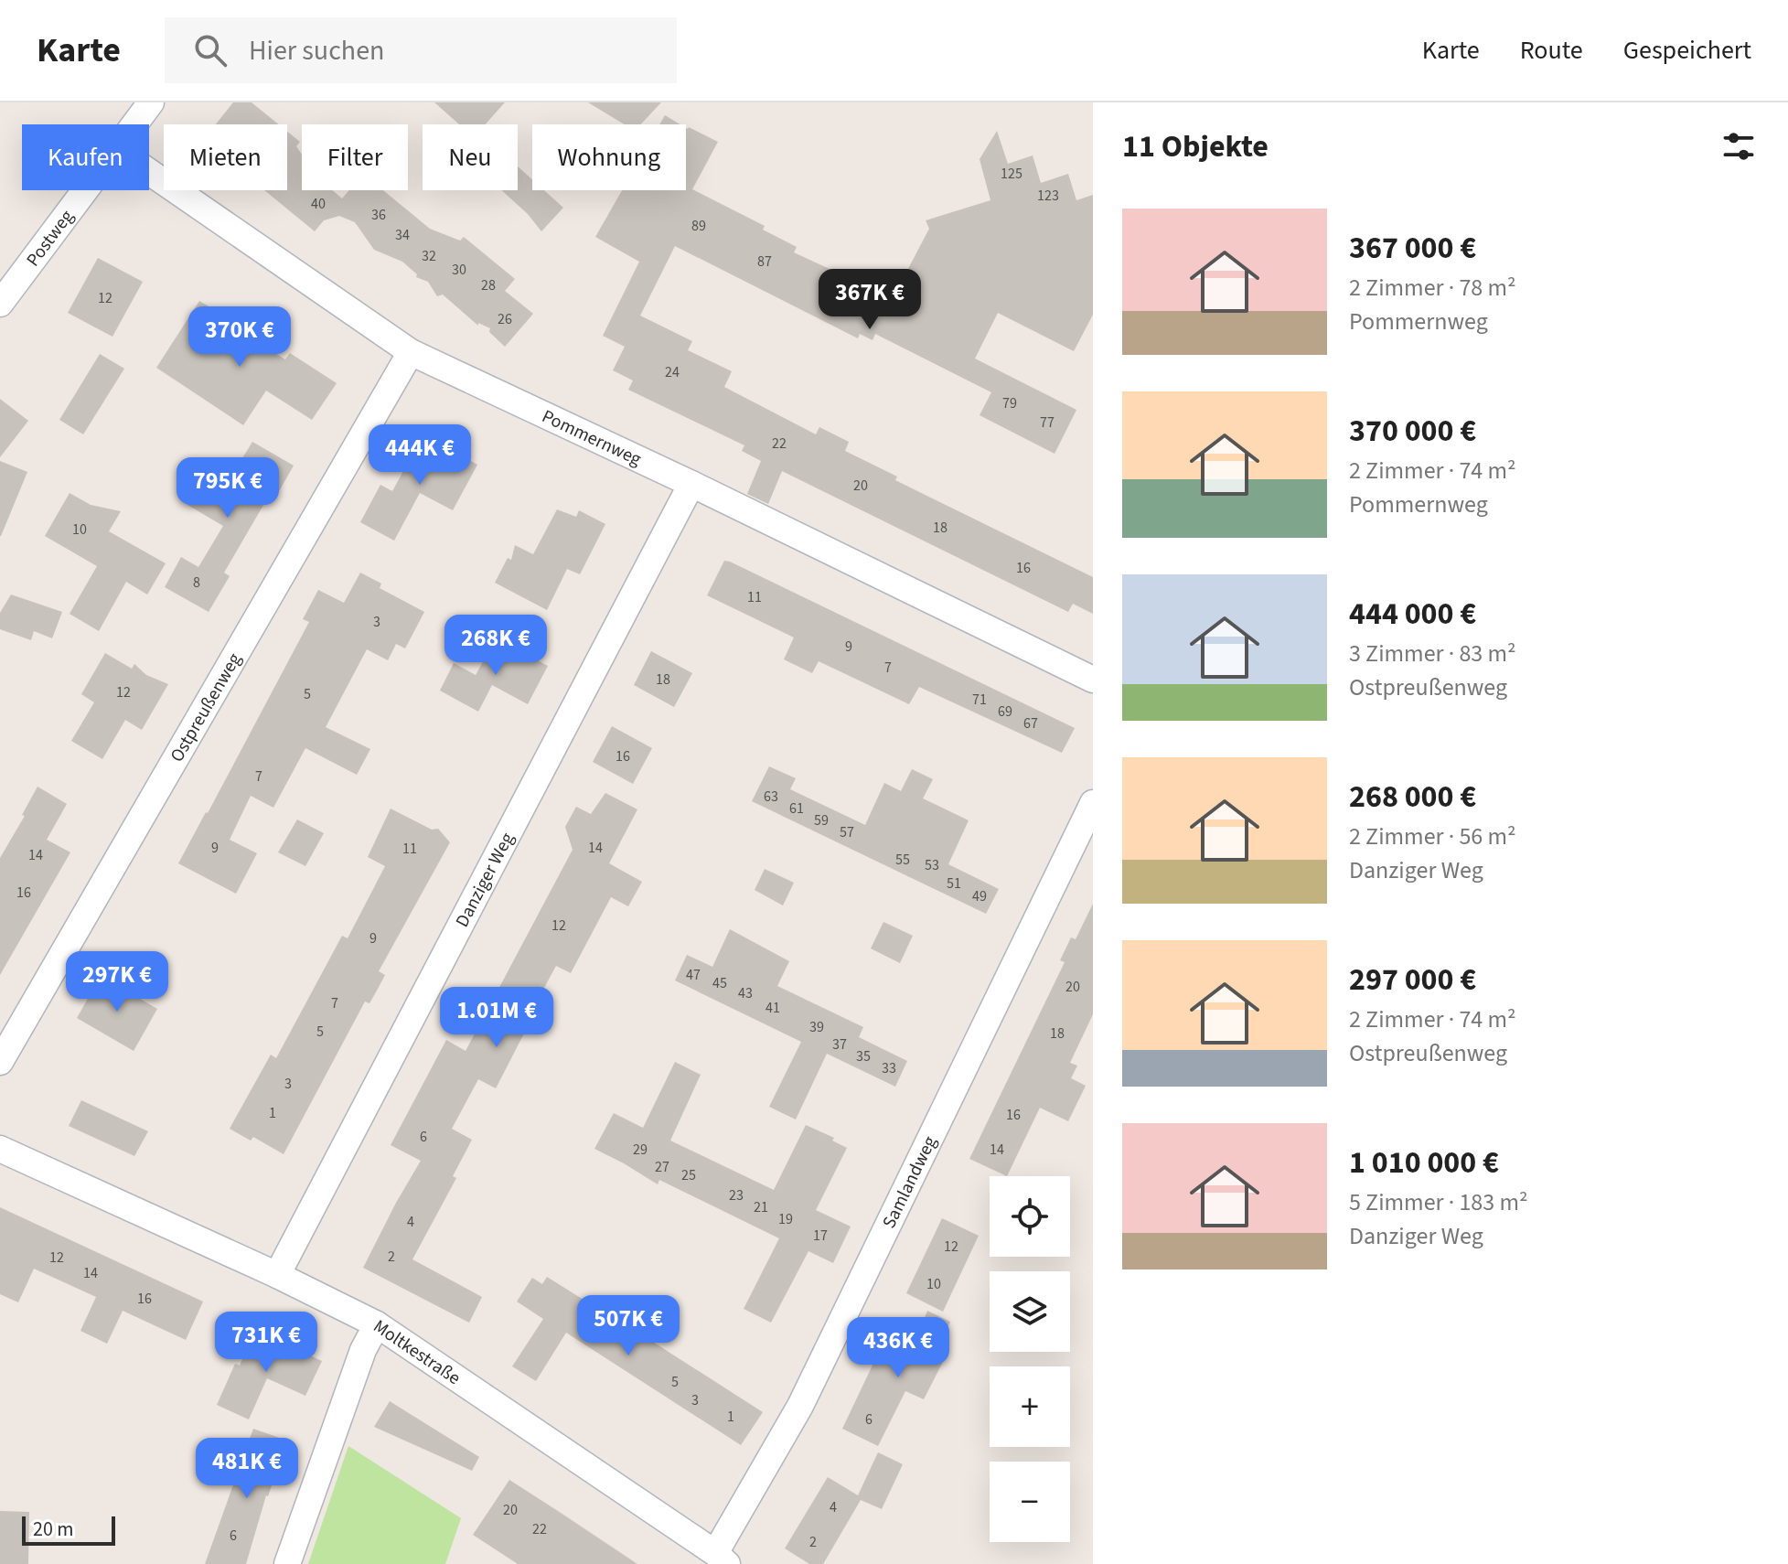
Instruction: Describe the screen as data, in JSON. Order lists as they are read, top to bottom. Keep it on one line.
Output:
{"streets":{"street":["Postweg","Pommernweg","Ostpreußenweg","Danziger Weg","Samlandweg","Moltkestraße"]},"crossings":[["Pommernweg","Ostpreußenweg"],["Pommernweg","Danziger Weg"],["Danziger Weg","Moltkestraße"],["Samlandweg","Moltkestraße"]],"house_numbers":["125","123","40","36","89","34","32","87","30","28","12","26","24","79","77","22","20","18","10","16","8","11","3","9","7","18","12","5","71","69","67","16","7","63","61","59","57","9","14","11","14","55","53","51","16","49","12","9","47","45","20","43","7","41","39","5","18","37","35","33","3","1","16","6","29","14","27","25","23","21","19","4","17","12","2","12","14","10","16","5","3","1","6","4","20","22","6","2"],"scale_bar":"20 m","page":{"header":"Karte","search":"Hier suchen","nav":["Karte","Route","Gespeichert"],"heading":"11 Objekte","chip":["Kaufen","Mieten","Filter","Neu","Wohnung"],"list":[{"name":"367 000 €","note":"2 Zimmer · 78 m² · Pommernweg"},{"name":"370 000 €","note":"2 Zimmer · 74 m² · Pommernweg"},{"name":"444 000 €","note":"3 Zimmer · 83 m² · Ostpreußenweg"},{"name":"268 000 €","note":"2 Zimmer · 56 m² · Danziger Weg"},{"name":"297 000 €","note":"2 Zimmer · 74 m² · Ostpreußenweg"},{"name":"1 010 000 €","note":"5 Zimmer · 183 m² · Danziger Weg"}],"price":["367K €","370K €","444K €","795K €","268K €","297K €","1.01M €","507K €","731K €","436K €","481K €"],"map_buttons":["+","−"],"scale":"20 m"}}
